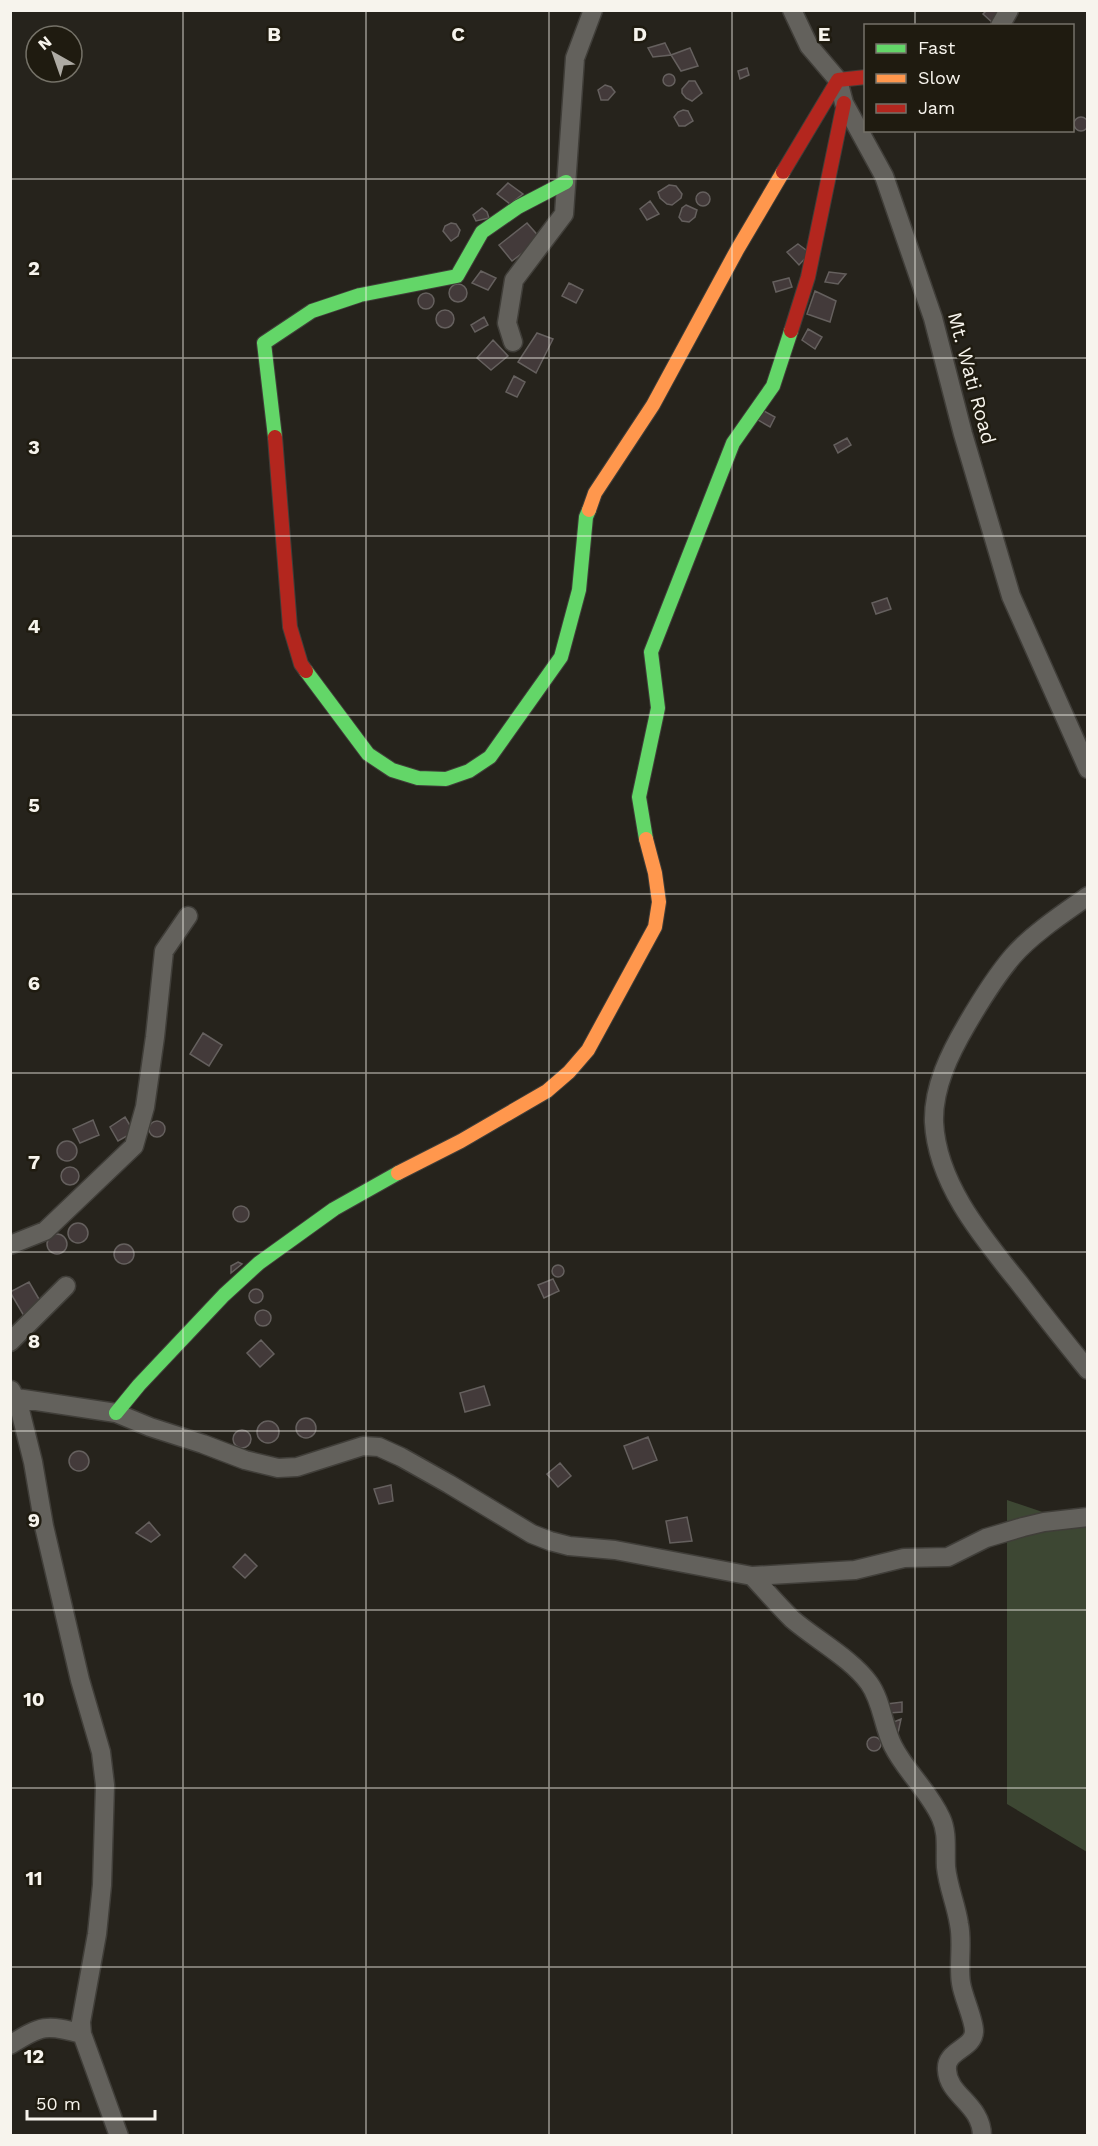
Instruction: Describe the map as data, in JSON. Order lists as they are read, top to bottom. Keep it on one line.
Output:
{"streets":{"street":["Mt. Wati Road"]},"legend":["Fast","Slow","Jam"],"scale_bar":"50 m","north":"top left","grid":{"columns":["B","C","D","E"],"rows":["2","3","4","5","6","7","8","9","10","11","12"]}}
